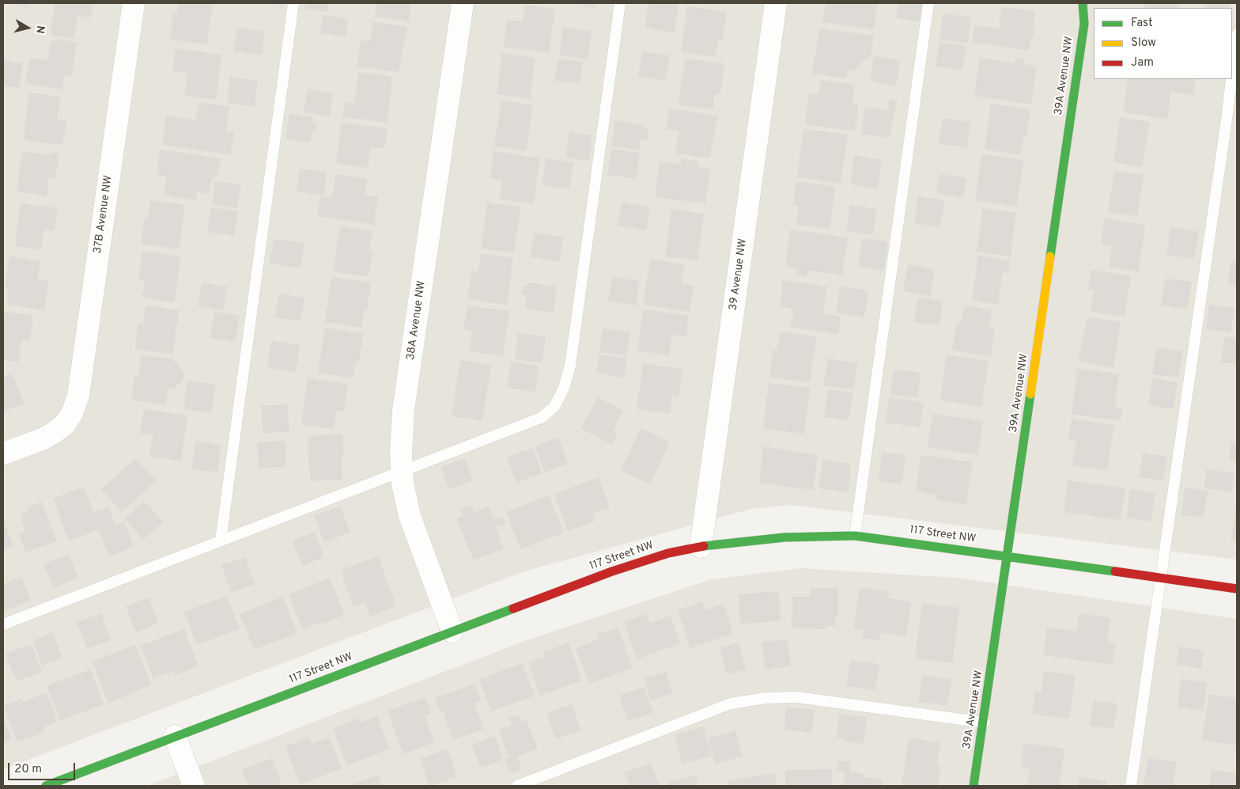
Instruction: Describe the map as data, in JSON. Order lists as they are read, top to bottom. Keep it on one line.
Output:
{"streets":{"street":["39A Avenue NW","37B Avenue NW","39 Avenue NW","38A Avenue NW","117 Street NW"]},"crossings":[["39A Avenue NW","117 Street NW"],["39 Avenue NW","117 Street NW"],["38A Avenue NW","117 Street NW"]],"legend":["Fast","Slow","Jam"],"scale_bar":"20 m","north":"right"}
